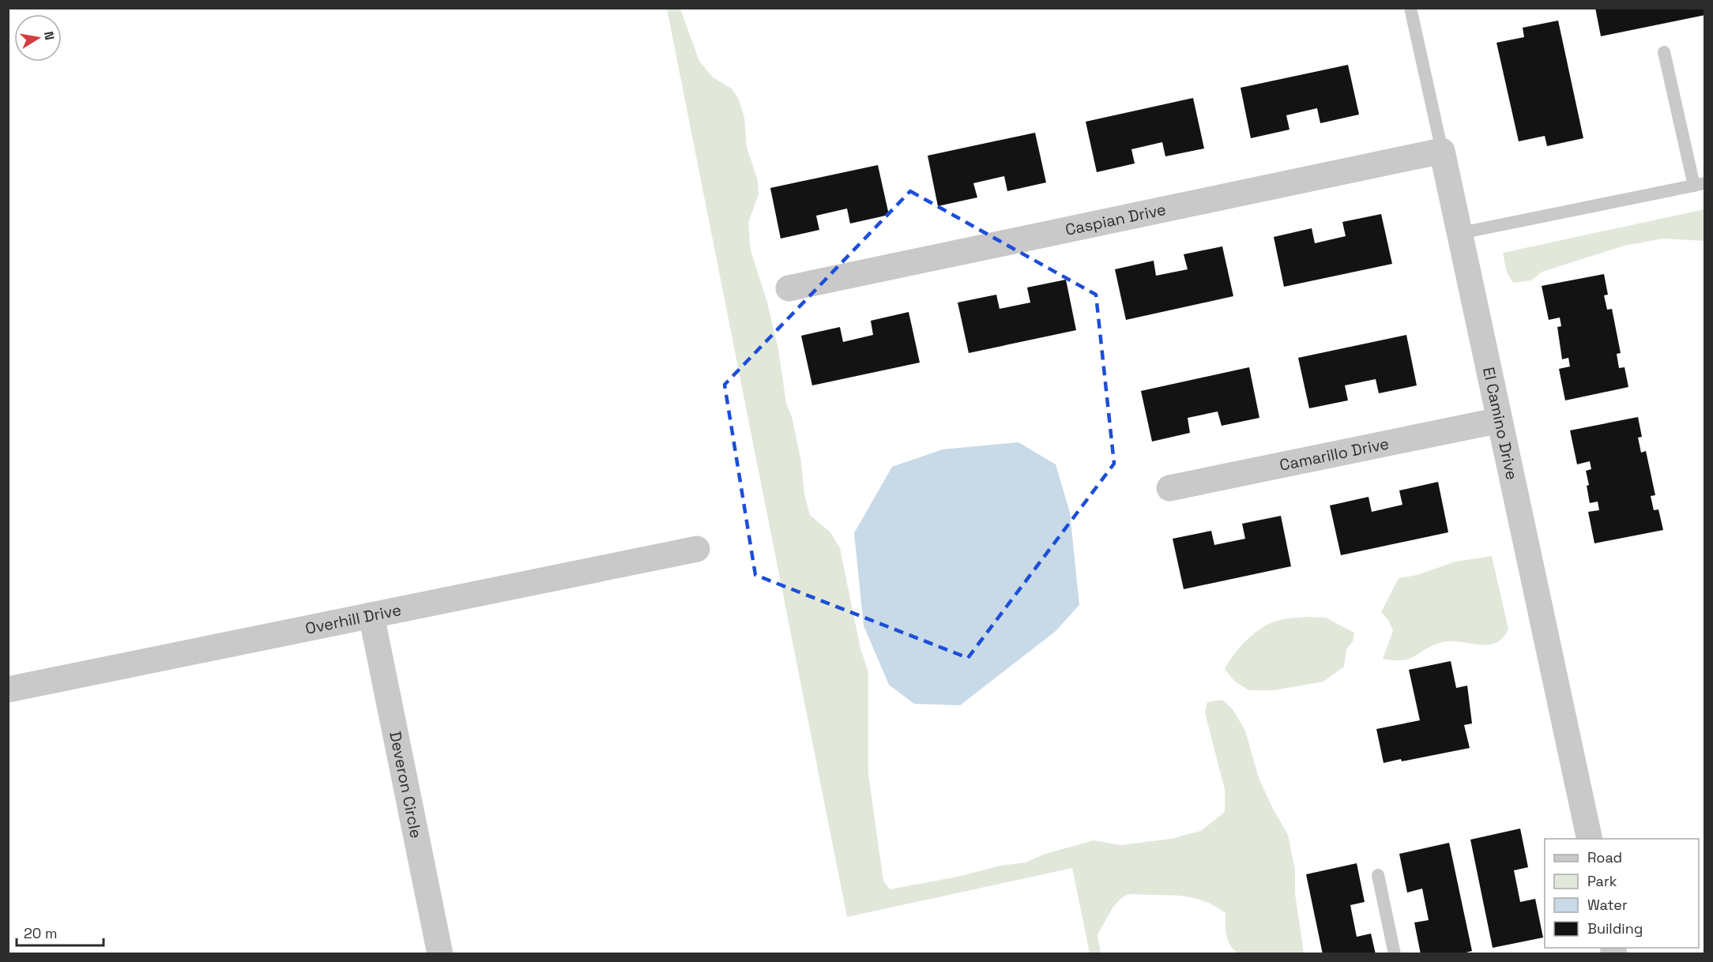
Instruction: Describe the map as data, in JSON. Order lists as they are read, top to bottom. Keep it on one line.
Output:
{"streets":{"street":["Caspian Drive","El Camino Drive","Camarillo Drive","Overhill Drive","Deveron Circle"]},"crossings":[["Caspian Drive","El Camino Drive"],["El Camino Drive","Camarillo Drive"],["Overhill Drive","Deveron Circle"]],"legend":["Road","Park","Water","Building"],"scale_bar":"20 m","north":"right"}
